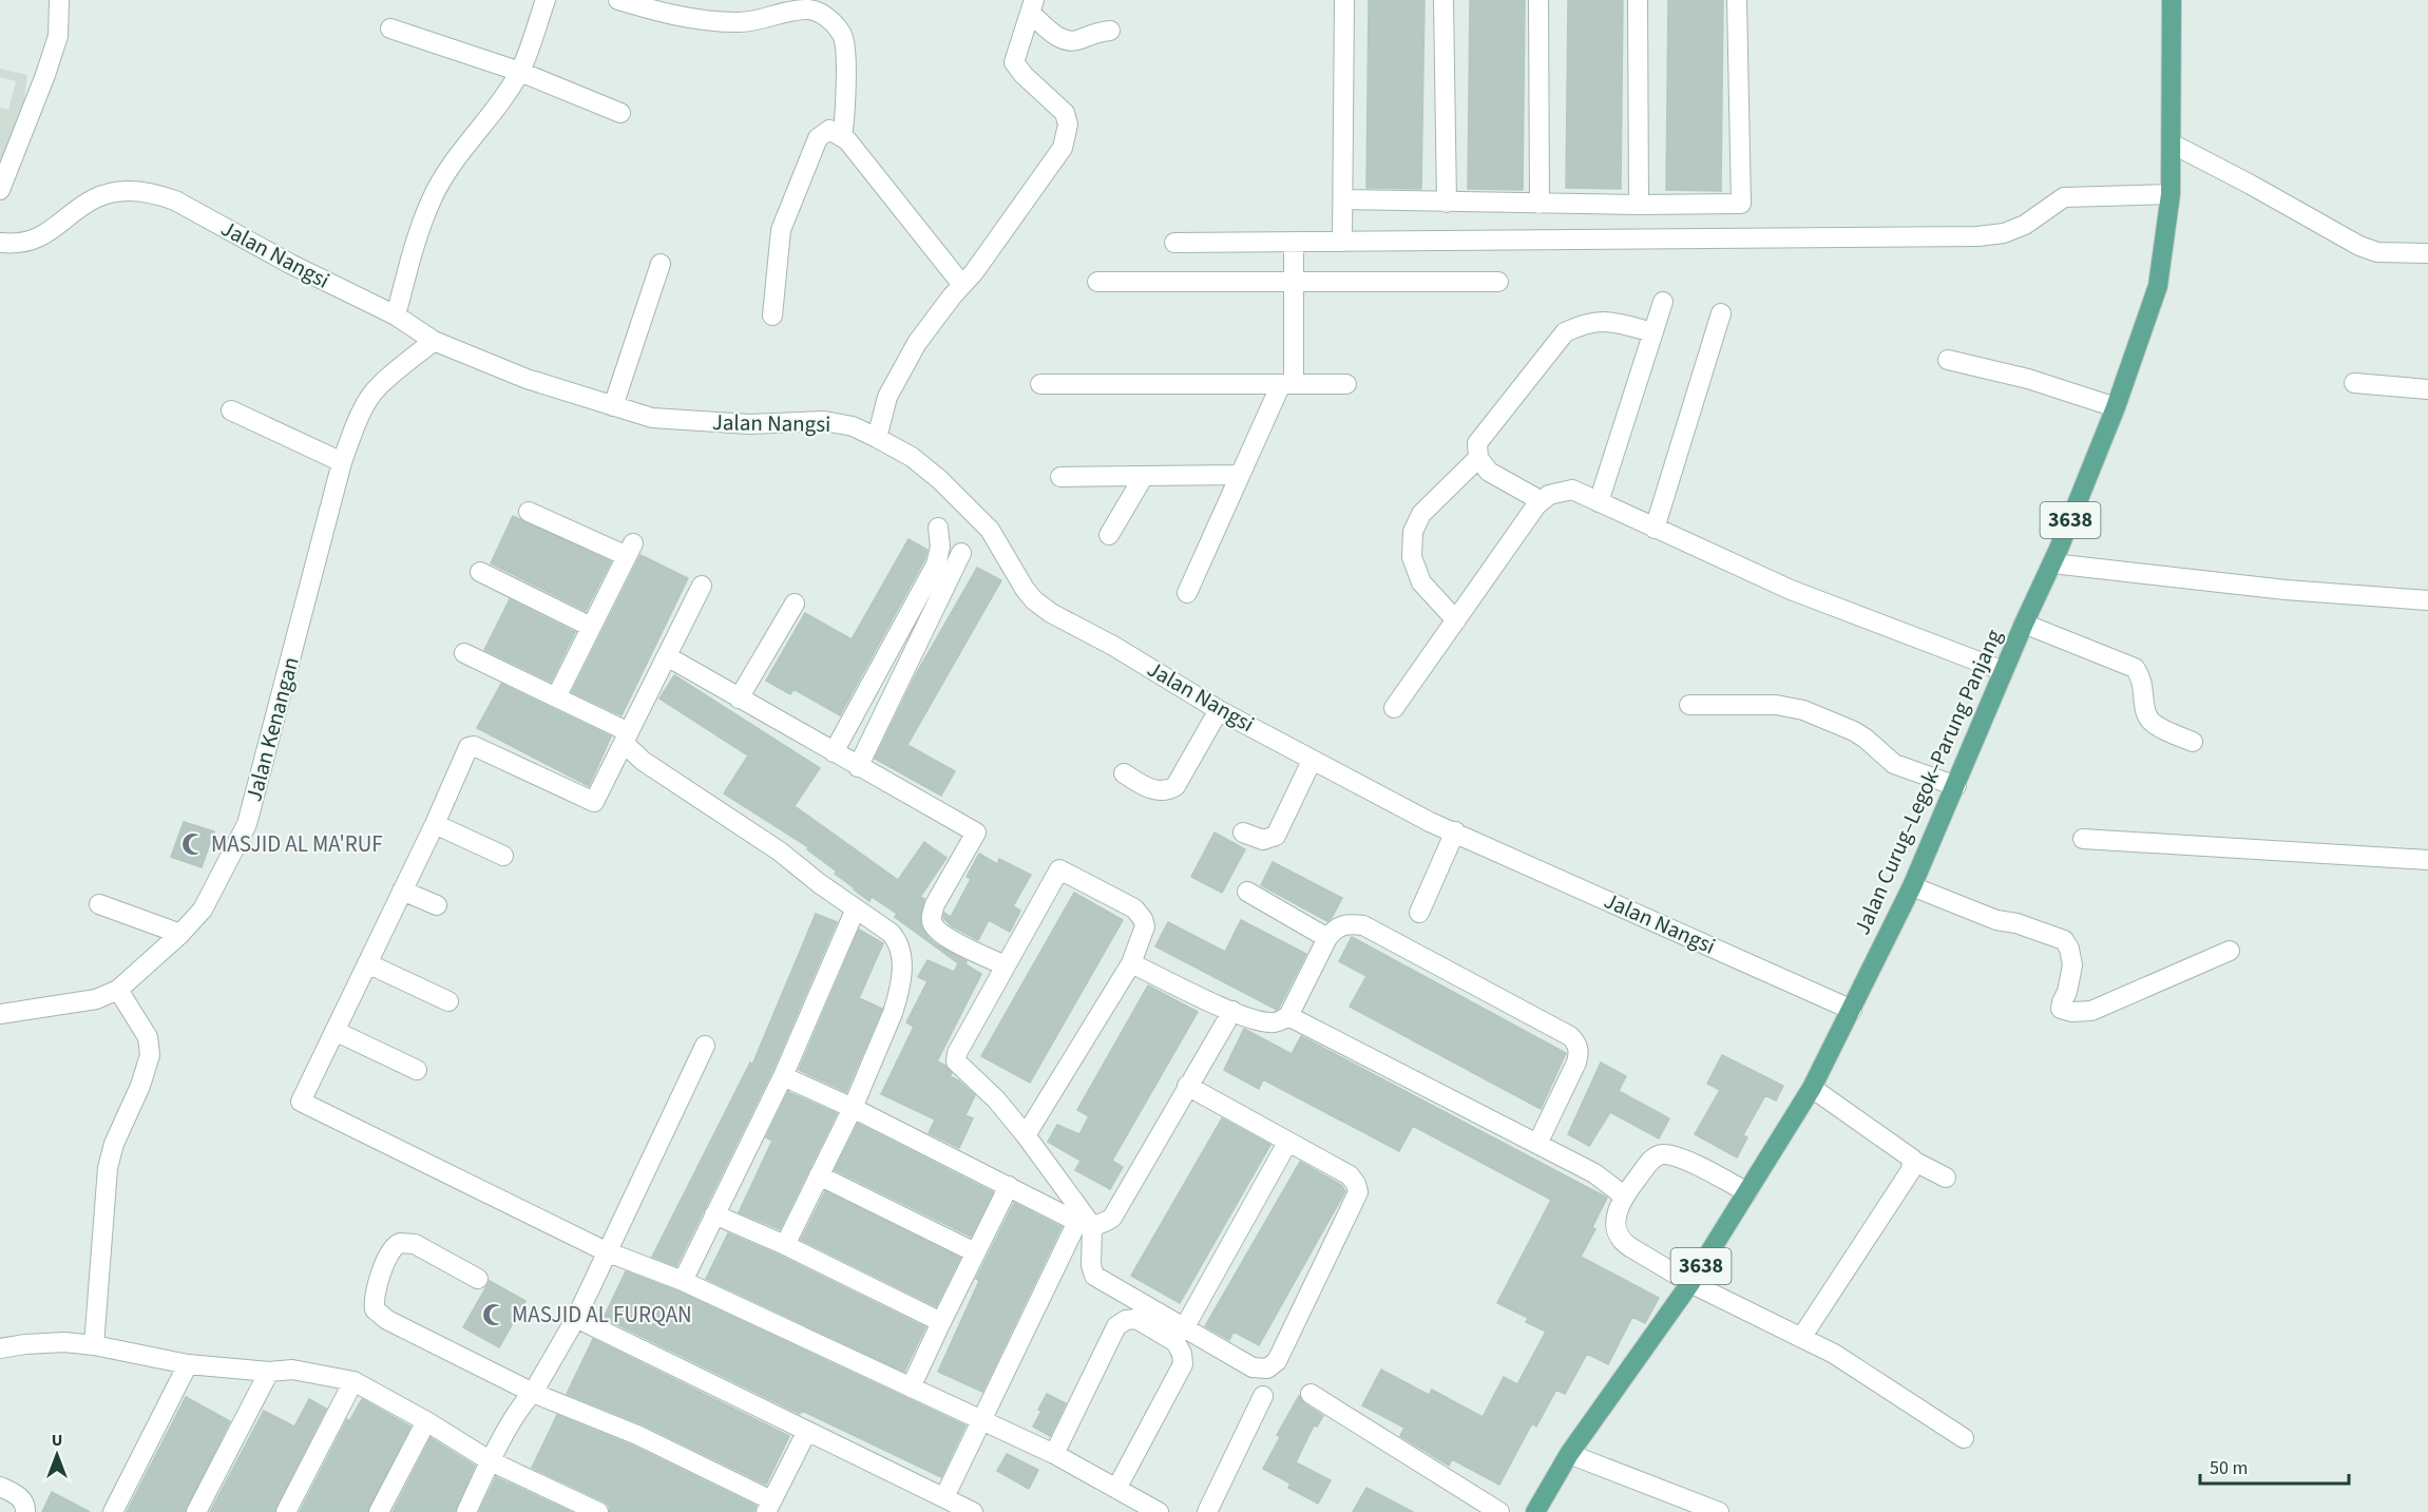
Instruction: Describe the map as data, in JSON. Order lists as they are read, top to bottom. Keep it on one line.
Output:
{"streets":{"main road":["3638","Jalan Curug–Legok–Parung Panjang"],"street":["Jalan Nangsi","Jalan Kenangan"]},"crossings":[["Jalan Nangsi","Jalan Kenangan"],["Jalan Nangsi","Jalan Curug–Legok–Parung Panjang"]],"places":{"mosque":["MASJID AL MA'RUF","MASJID AL FURQAN"]},"scale_bar":"50 m","north":"top"}
